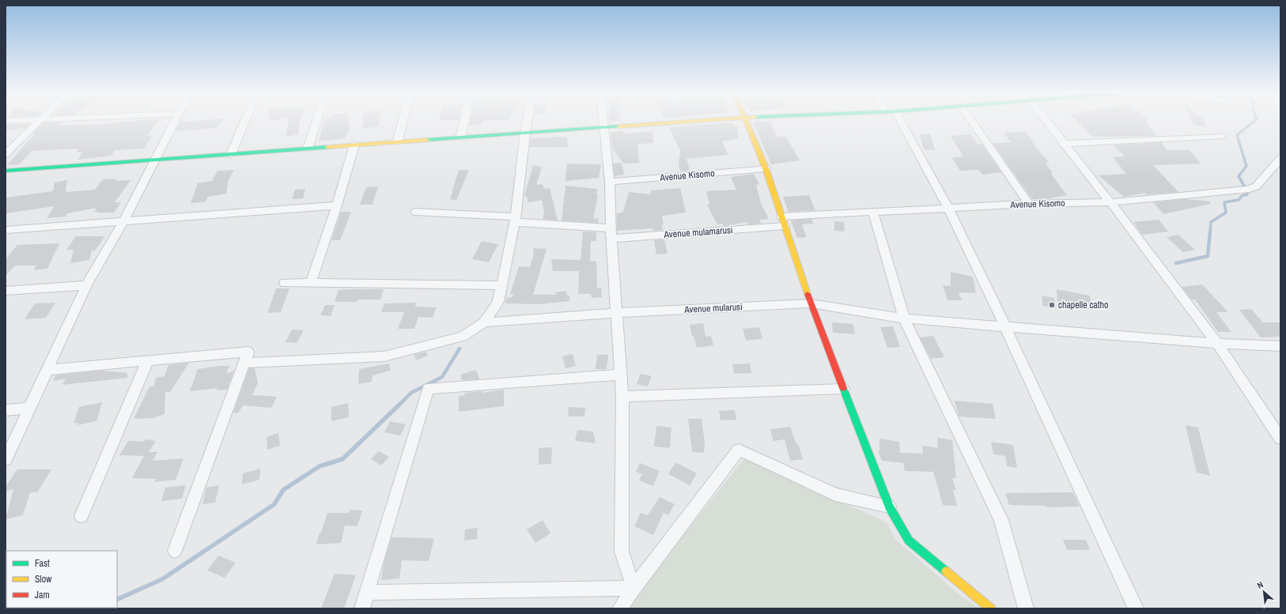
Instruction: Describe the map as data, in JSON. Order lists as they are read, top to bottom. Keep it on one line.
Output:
{"streets":{"street":["Avenue Kisomo","Avenue mulamarusi","Avenue mularusi"]},"crossings":[["Avenue Kisomo","Avenue mulamarusi"]],"places":["chapelle catho"],"legend":["Fast","Slow","Jam"],"north":"top left"}
